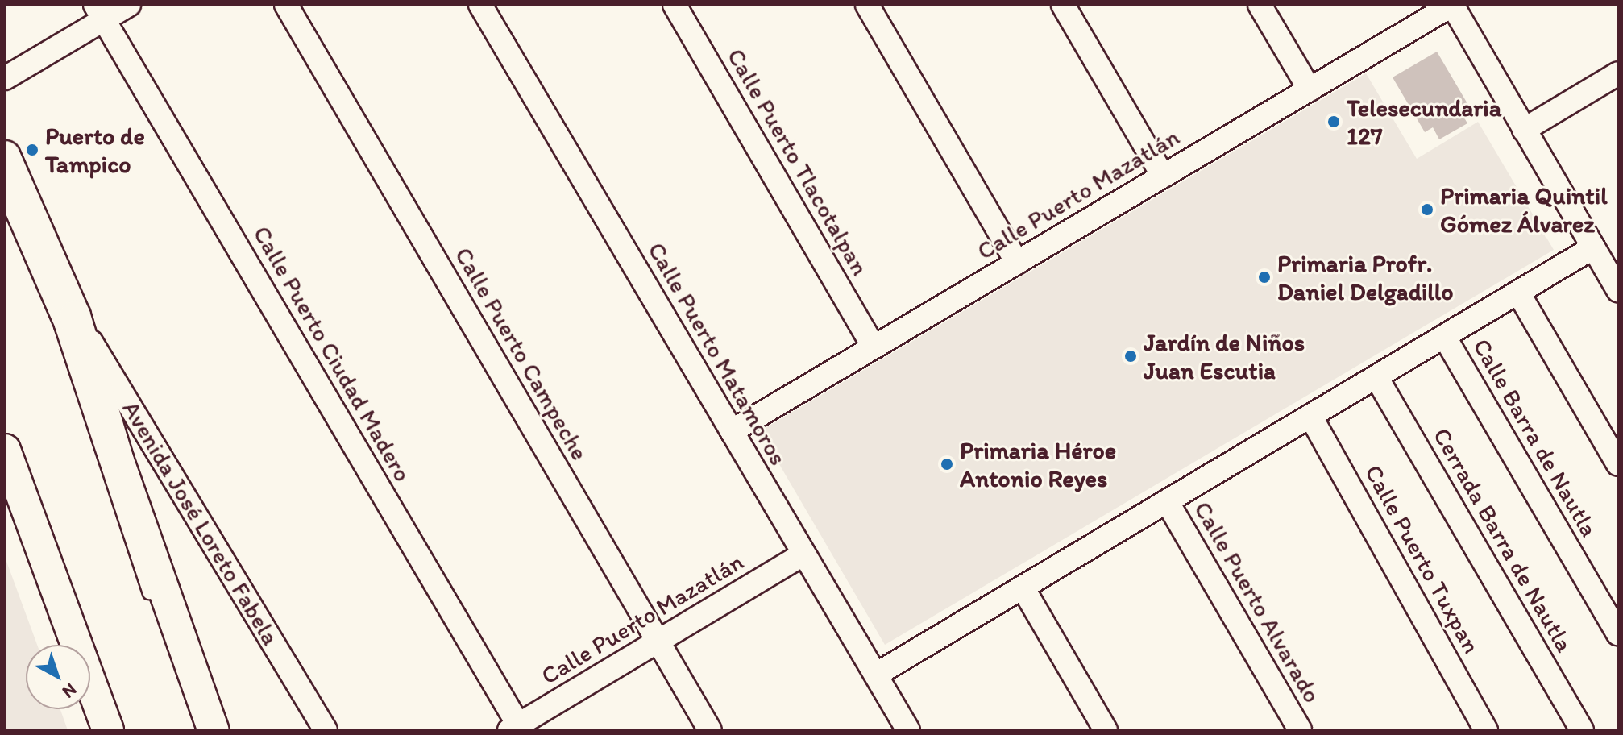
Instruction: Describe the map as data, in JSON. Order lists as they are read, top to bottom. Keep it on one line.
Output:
{"streets":{"street":["Calle Puerto Tlacotalpan","Calle Puerto Mazatlán","Calle Puerto Ciudad Madero","Calle Puerto Campeche","Calle Puerto Matamoros","Calle Barra de Nautla","Avenida José Loreto Fabela","Cerrada Barra de Nautla","Calle Puerto Tuxpan","Calle Puerto Alvarado"]},"crossings":[["Calle Puerto Tlacotalpan","Calle Puerto Mazatlán"],["Calle Puerto Mazatlán","Calle Puerto Ciudad Madero"],["Calle Puerto Mazatlán","Calle Puerto Campeche"],["Calle Puerto Mazatlán","Calle Puerto Matamoros"]],"places":["Telesecundaria 127","Puerto de Tampico","Primaria Quintil Gómez Álvarez","Primaria Profr. Daniel Delgadillo","Jardín de Niños Juan Escutia","Primaria Héroe Antonio Reyes"],"north":"bottom right"}
